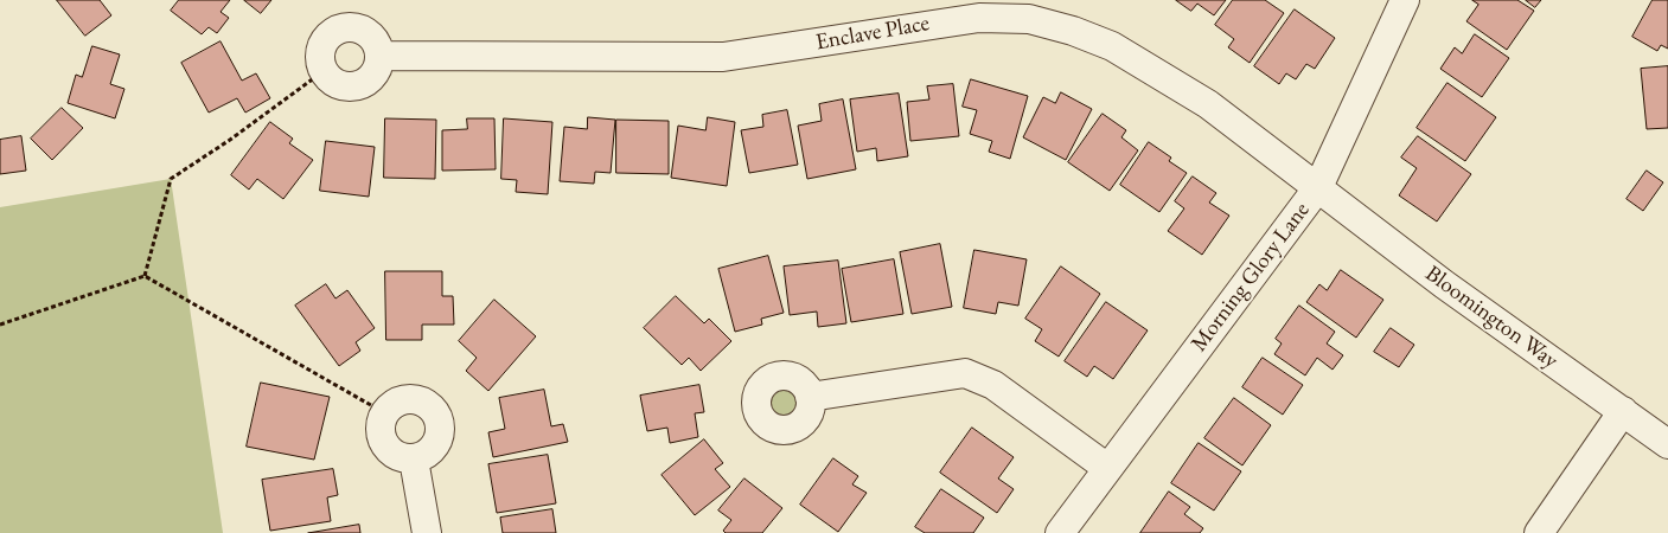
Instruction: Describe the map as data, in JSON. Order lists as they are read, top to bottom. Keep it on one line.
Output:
{"streets":{"street":["Enclave Place","Morning Glory Lane","Bloomington Way"]},"crossings":[["Enclave Place","Morning Glory Lane"],["Enclave Place","Bloomington Way"],["Morning Glory Lane","Bloomington Way"]]}
